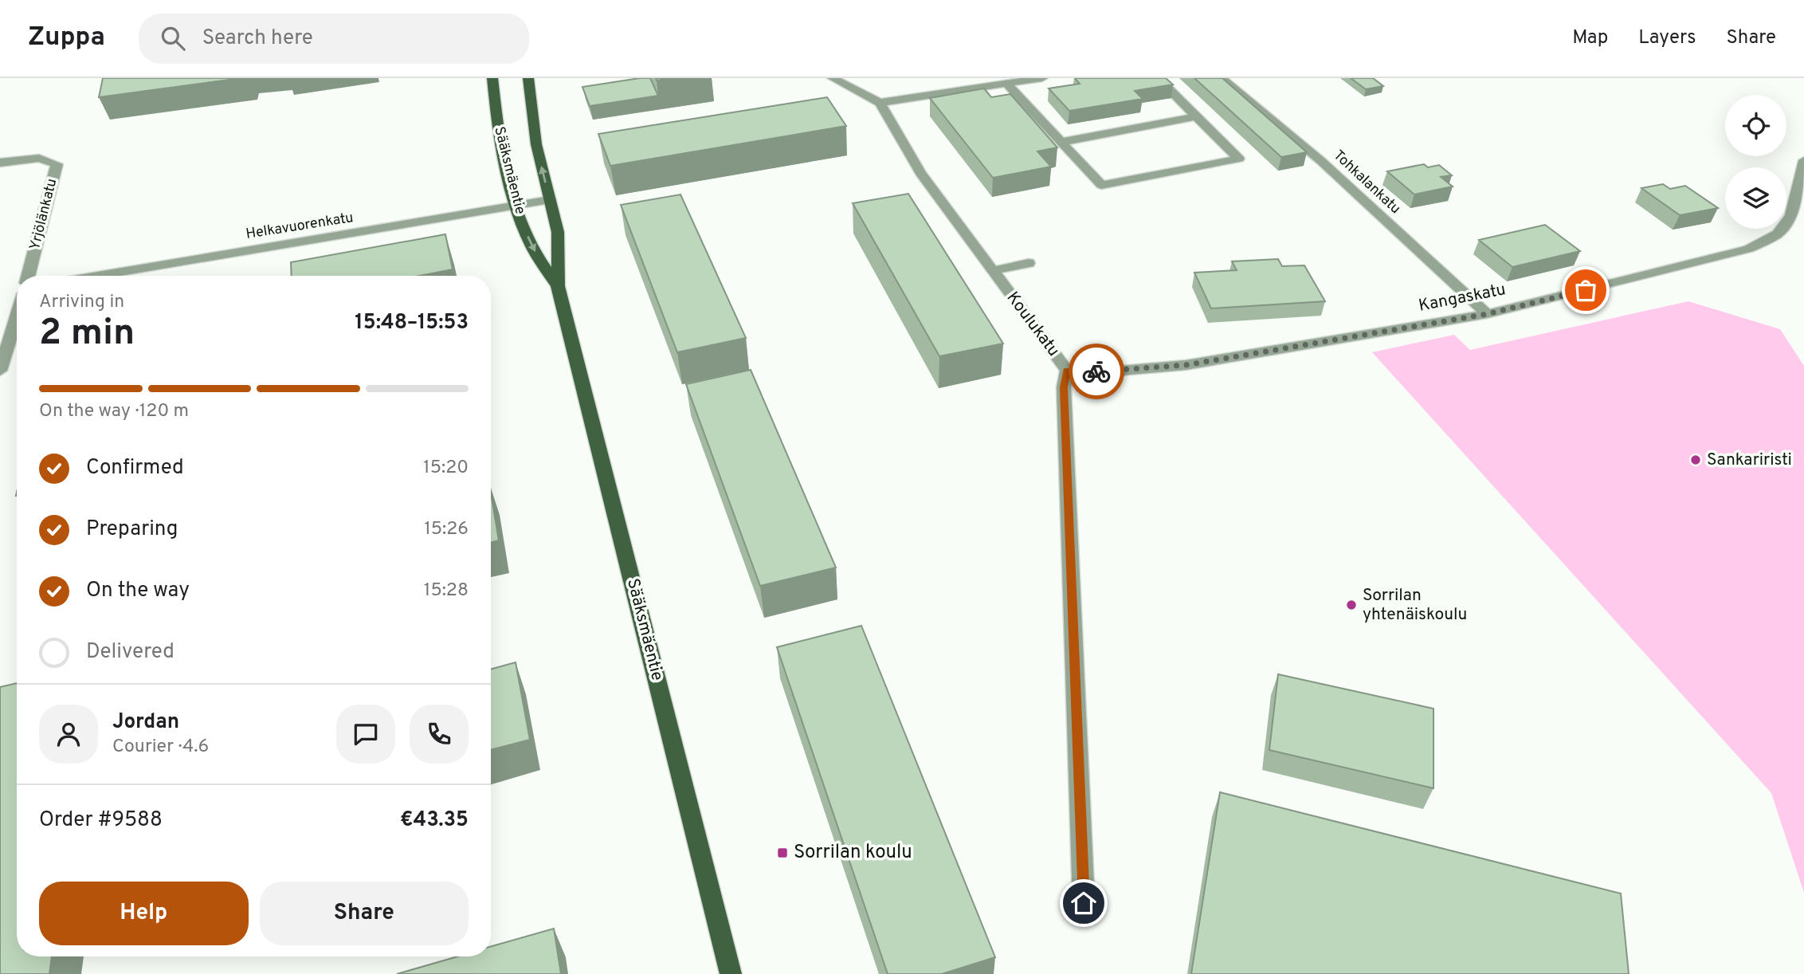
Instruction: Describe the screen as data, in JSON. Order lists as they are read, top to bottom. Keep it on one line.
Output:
{"streets":{"main road":["Sääksmäentie"],"street":["Tohkalankatu","Yrjölänkatu","Helkavuorenkatu","Kangaskatu","Koulukatu"]},"crossings":[["Sääksmäentie","Helkavuorenkatu"],["Tohkalankatu","Kangaskatu"],["Kangaskatu","Koulukatu"]],"places":{"other":["Sankariristi","Sorrilan yhtenäiskoulu"],"transit":["Sorrilan koulu"]},"page":{"header":"Zuppa","search":"Search here","nav":["Map","Layers","Share"],"heading":["2 min","Arriving in","15:48–15:53"],"panel":["Jordan","Courier · 4.6","Order #9588","€43.35"],"bar":"On the way · 120 m","list":[["Confirmed","15:20"],["Preparing","15:26"],["On the way","15:28"],"Delivered"],"buttons":["Help","Share"]}}
